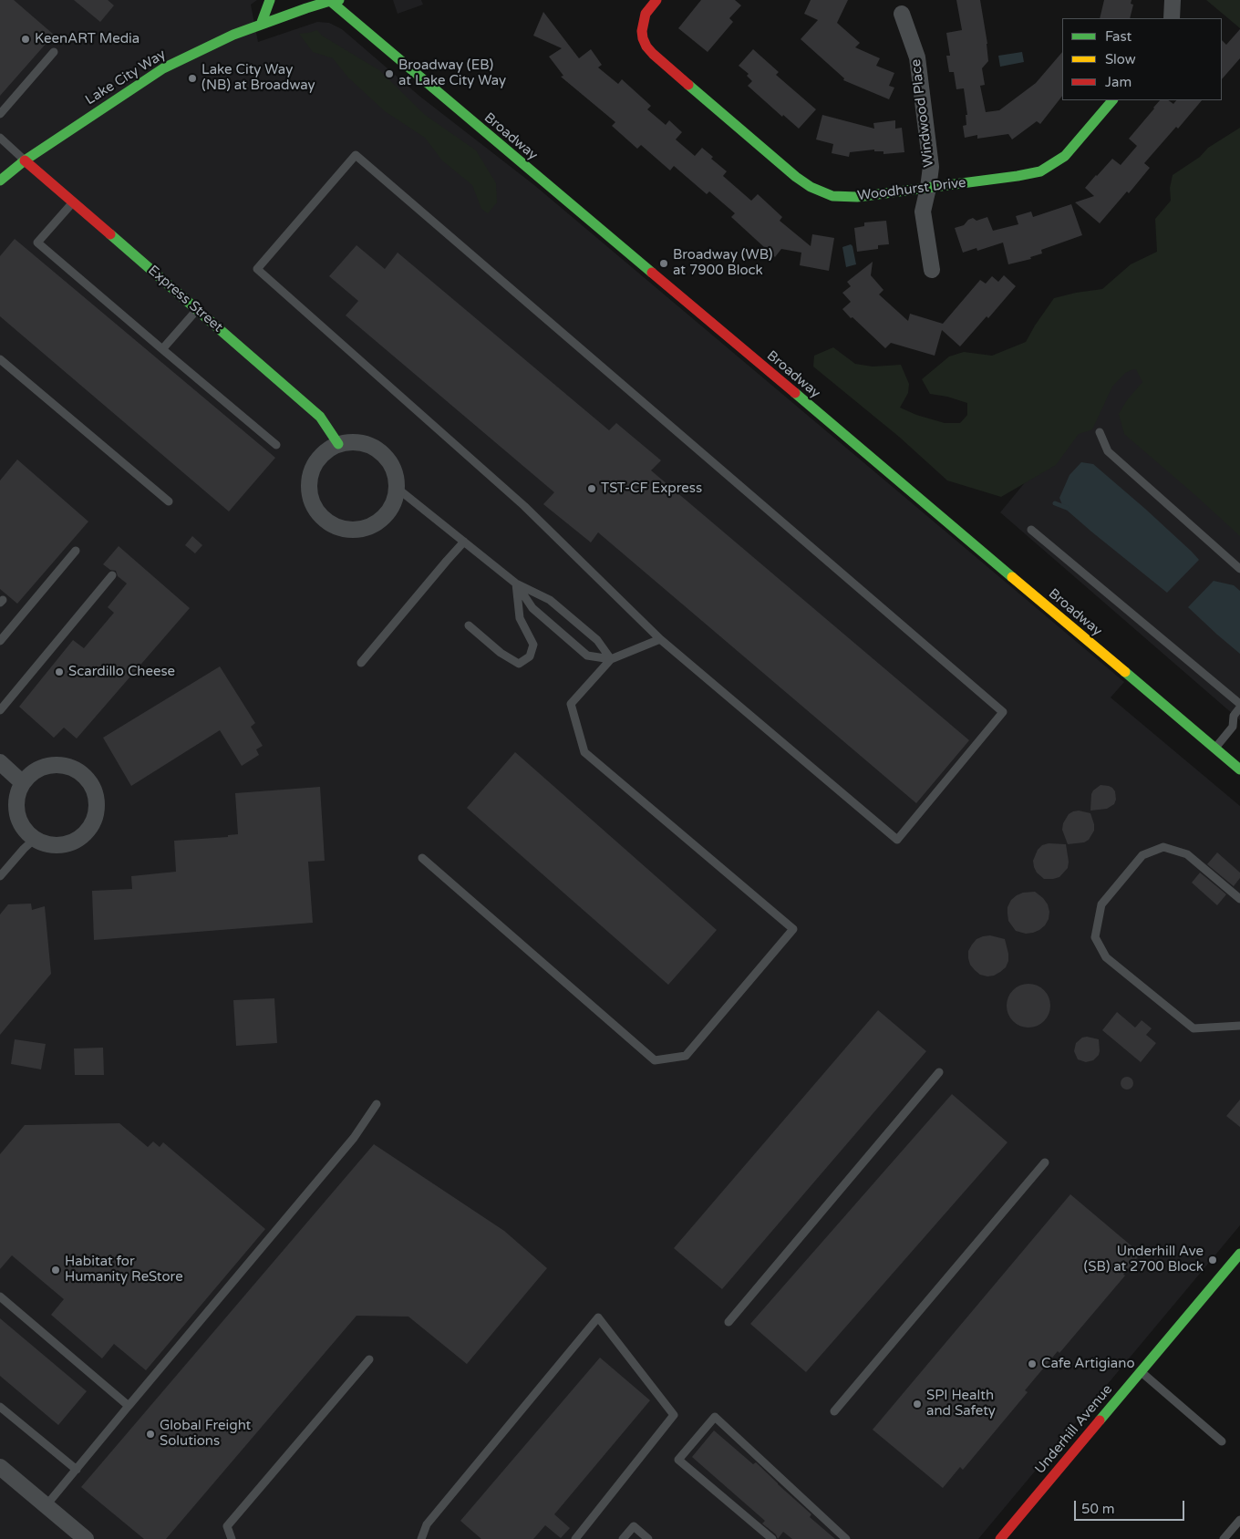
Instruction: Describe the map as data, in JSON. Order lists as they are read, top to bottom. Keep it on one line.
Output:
{"streets":{"street":["Lake City Way","Windwood Place","Broadway","Woodhurst Drive","Express Street","Underhill Avenue"]},"crossings":[["Lake City Way","Broadway"],["Lake City Way","Express Street"],["Windwood Place","Woodhurst Drive"]],"places":["KeenART Media","Broadway (EB) at Lake City Way","Lake City Way (NB) at Broadway","Broadway (WB) at 7900 Block","TST-CF Express","Scardillo Cheese","Underhill Ave (SB) at 2700 Block","Habitat for Humanity ReStore","Cafe Artigiano","SPI Health and Safety","Global Freight Solutions"],"legend":["Fast","Slow","Jam"],"scale_bar":"50 m"}
